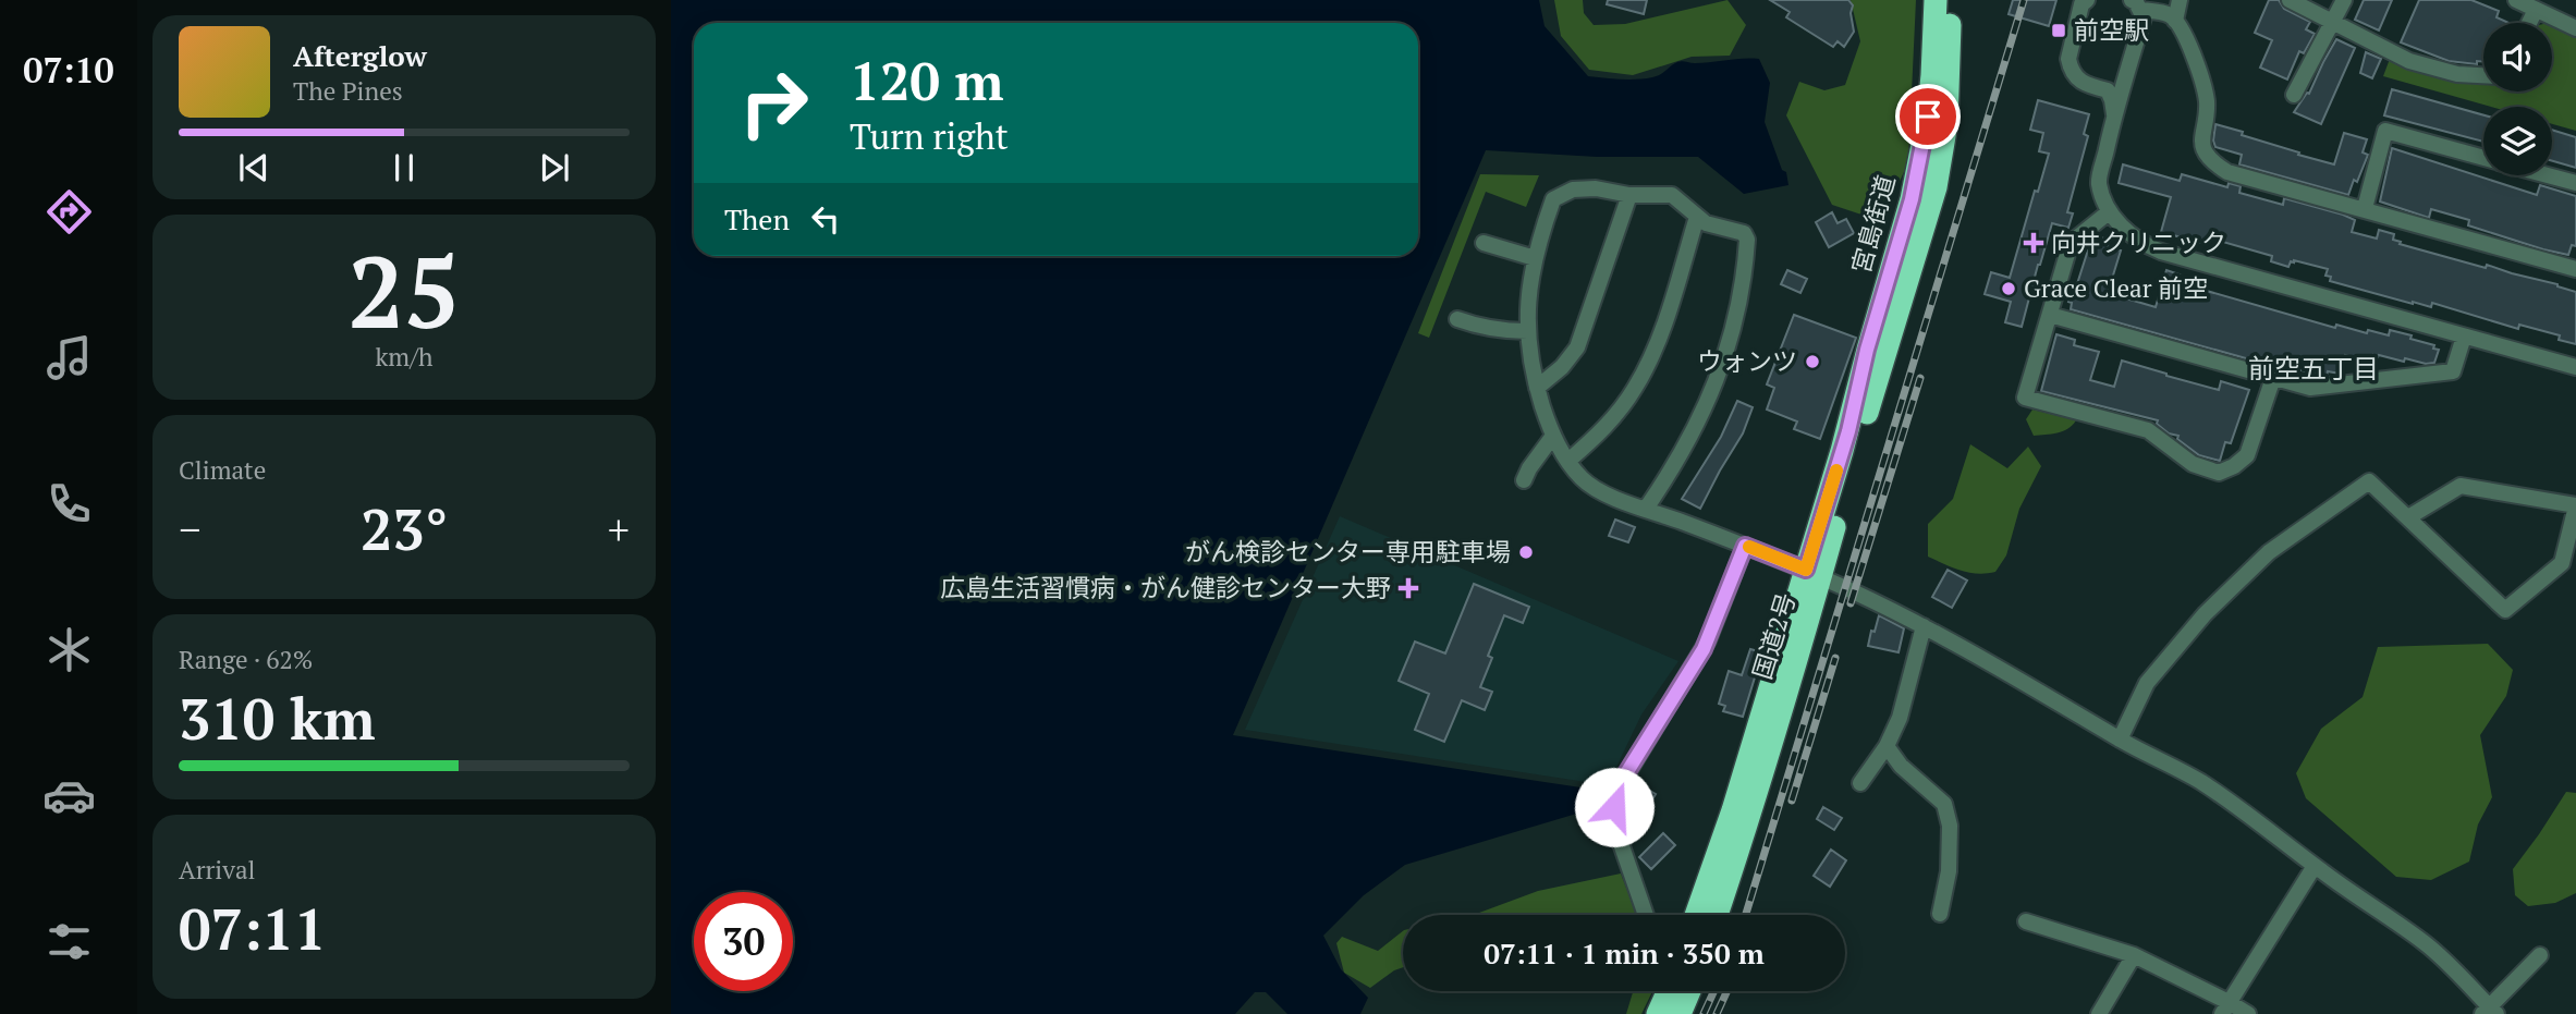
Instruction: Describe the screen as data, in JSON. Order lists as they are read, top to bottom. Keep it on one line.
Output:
{"streets":{"highway":["宮島街道","国道2号"]},"crossings":[["宮島街道","国道2号"]],"districts":["前空五丁目"],"places":{"transit":["前空駅"],"health":["向井クリニック","広島生活習慣病・がん健診センター大野"],"other":["Grace Clear 前空","ウォンツ","がん検診センター専用駐車場"]},"page":{"tabs":"07:10","turn":["120 m","Turn right"],"song":["Afterglow","The Pines"],"then":"Then","tile":[["25","km/h"],"Climate",["Range · 62%","310 km"],["Arrival","07:11"]],"heat":["−","23°","+"],"limit":"30","trip":"07:11 · 1 min · 350 m"}}
